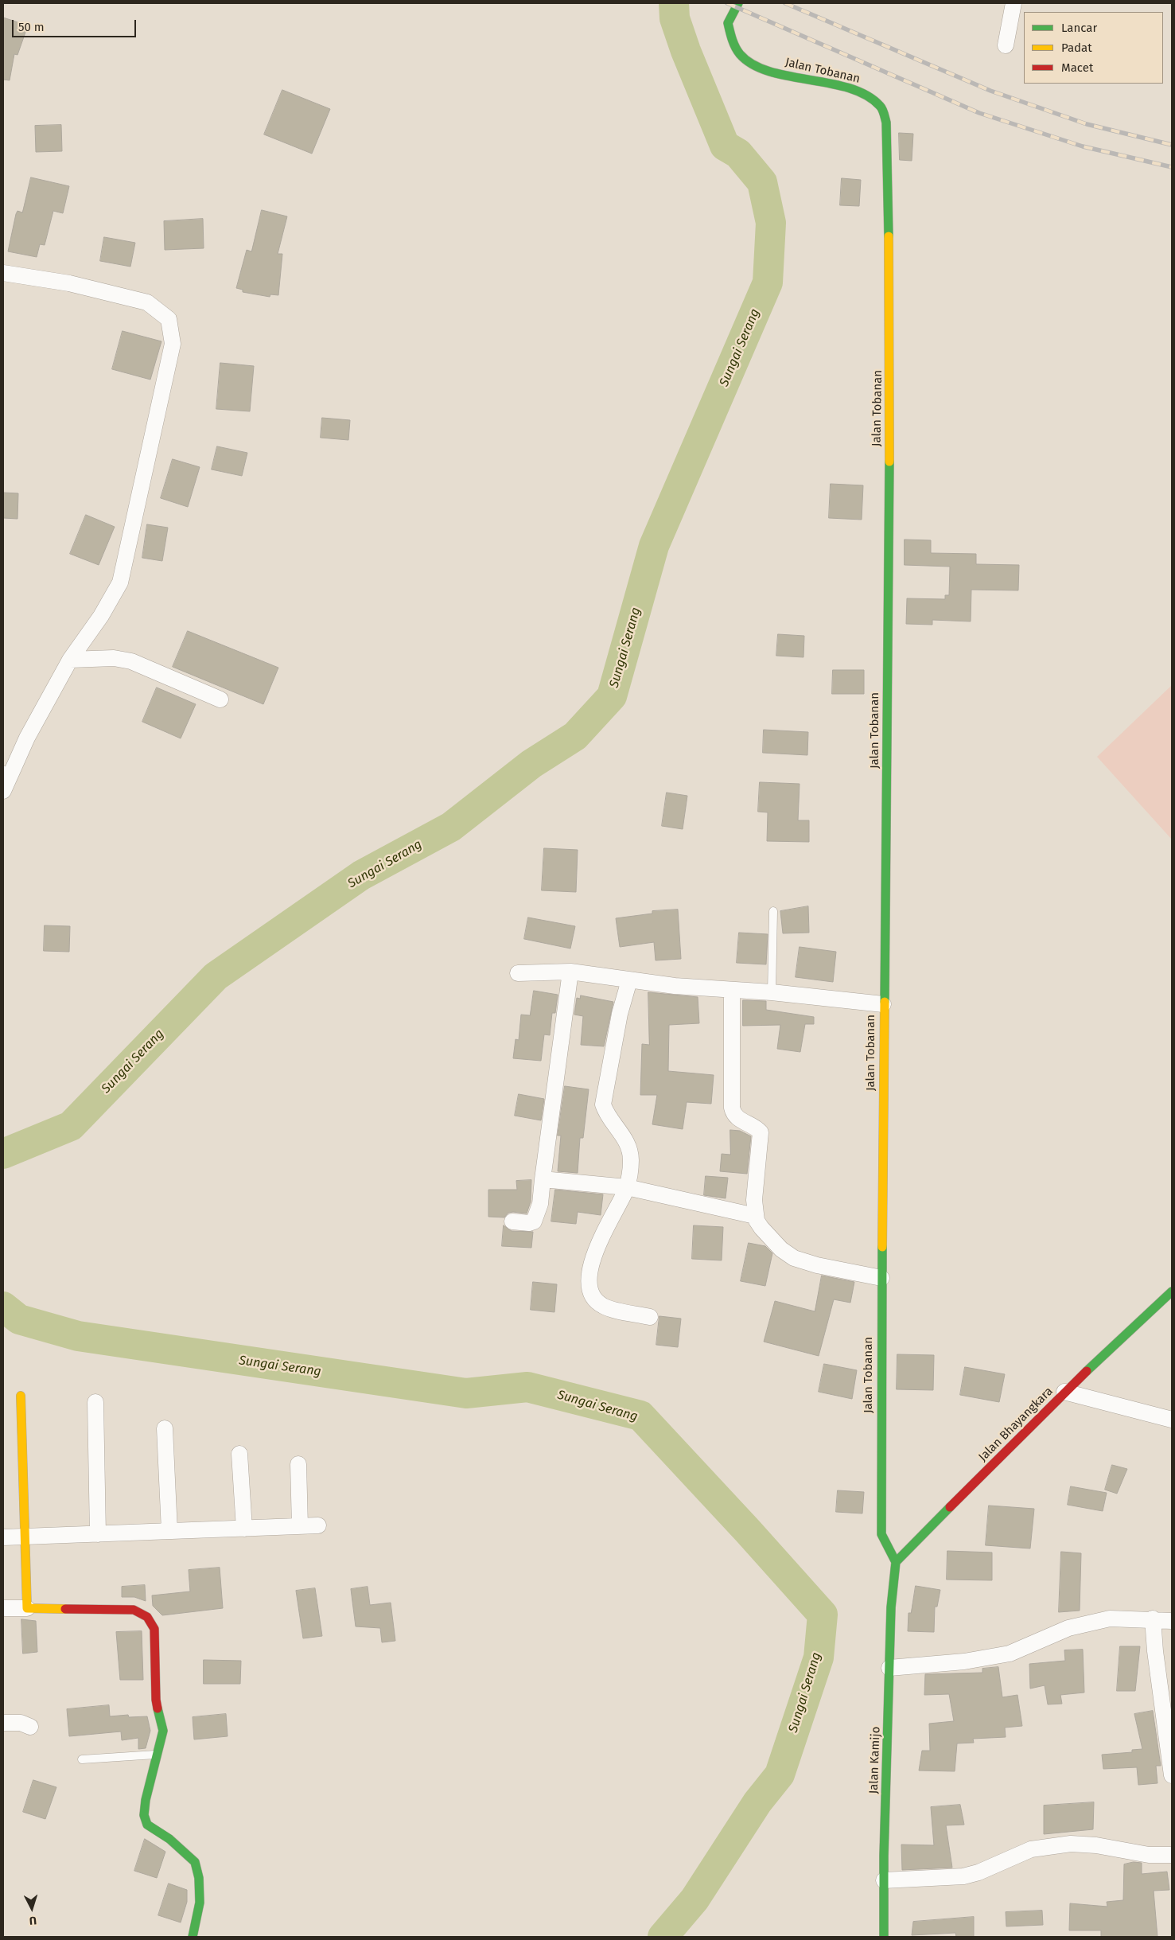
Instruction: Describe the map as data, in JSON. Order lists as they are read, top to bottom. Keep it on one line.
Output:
{"streets":{"street":["Jalan Tobanan","Jalan Bhayangkara","Jalan Kamijo"]},"crossings":[["Jalan Tobanan","Jalan Bhayangkara"],["Jalan Tobanan","Jalan Kamijo"],["Jalan Bhayangkara","Jalan Kamijo"]],"water":["Sungai Serang"],"legend":["Lancar","Padat","Macet"],"scale_bar":"50 m","north":"bottom"}
